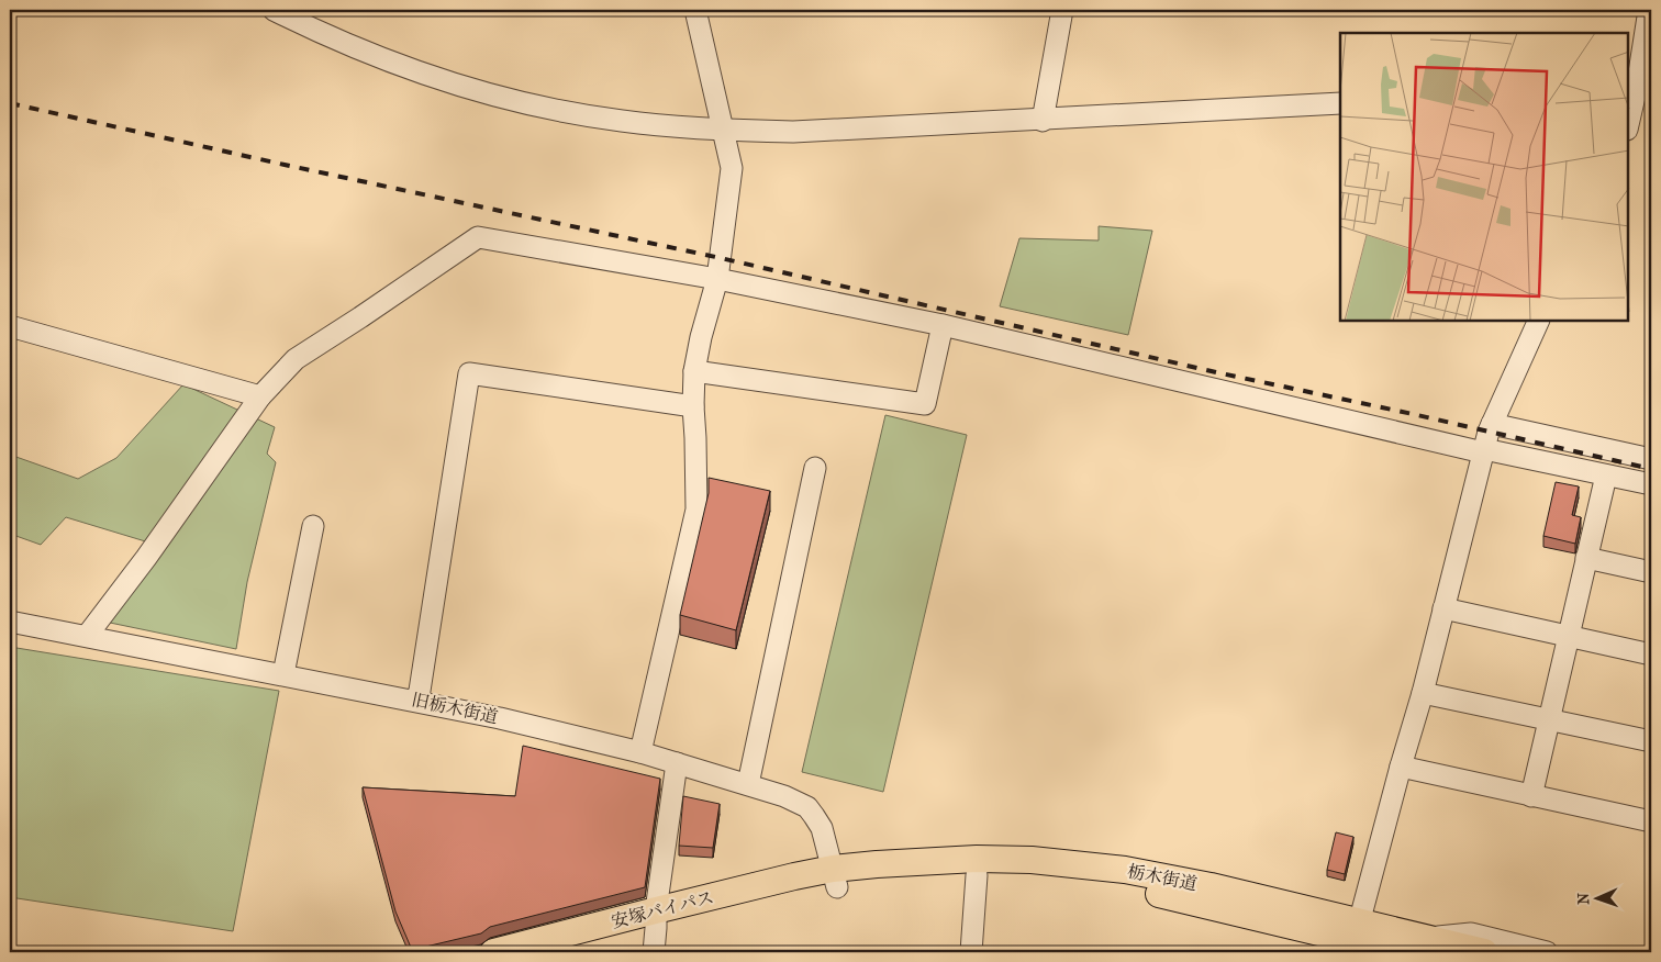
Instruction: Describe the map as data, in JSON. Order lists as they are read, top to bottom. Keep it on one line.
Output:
{"streets":{"main road":["栃木街道","安塚バイパス"],"street":["旧栃木街道"]},"crossings":[["旧栃木街道","栃木街道"],["旧栃木街道","安塚バイパス"],["栃木街道","安塚バイパス"]],"north":"left"}
